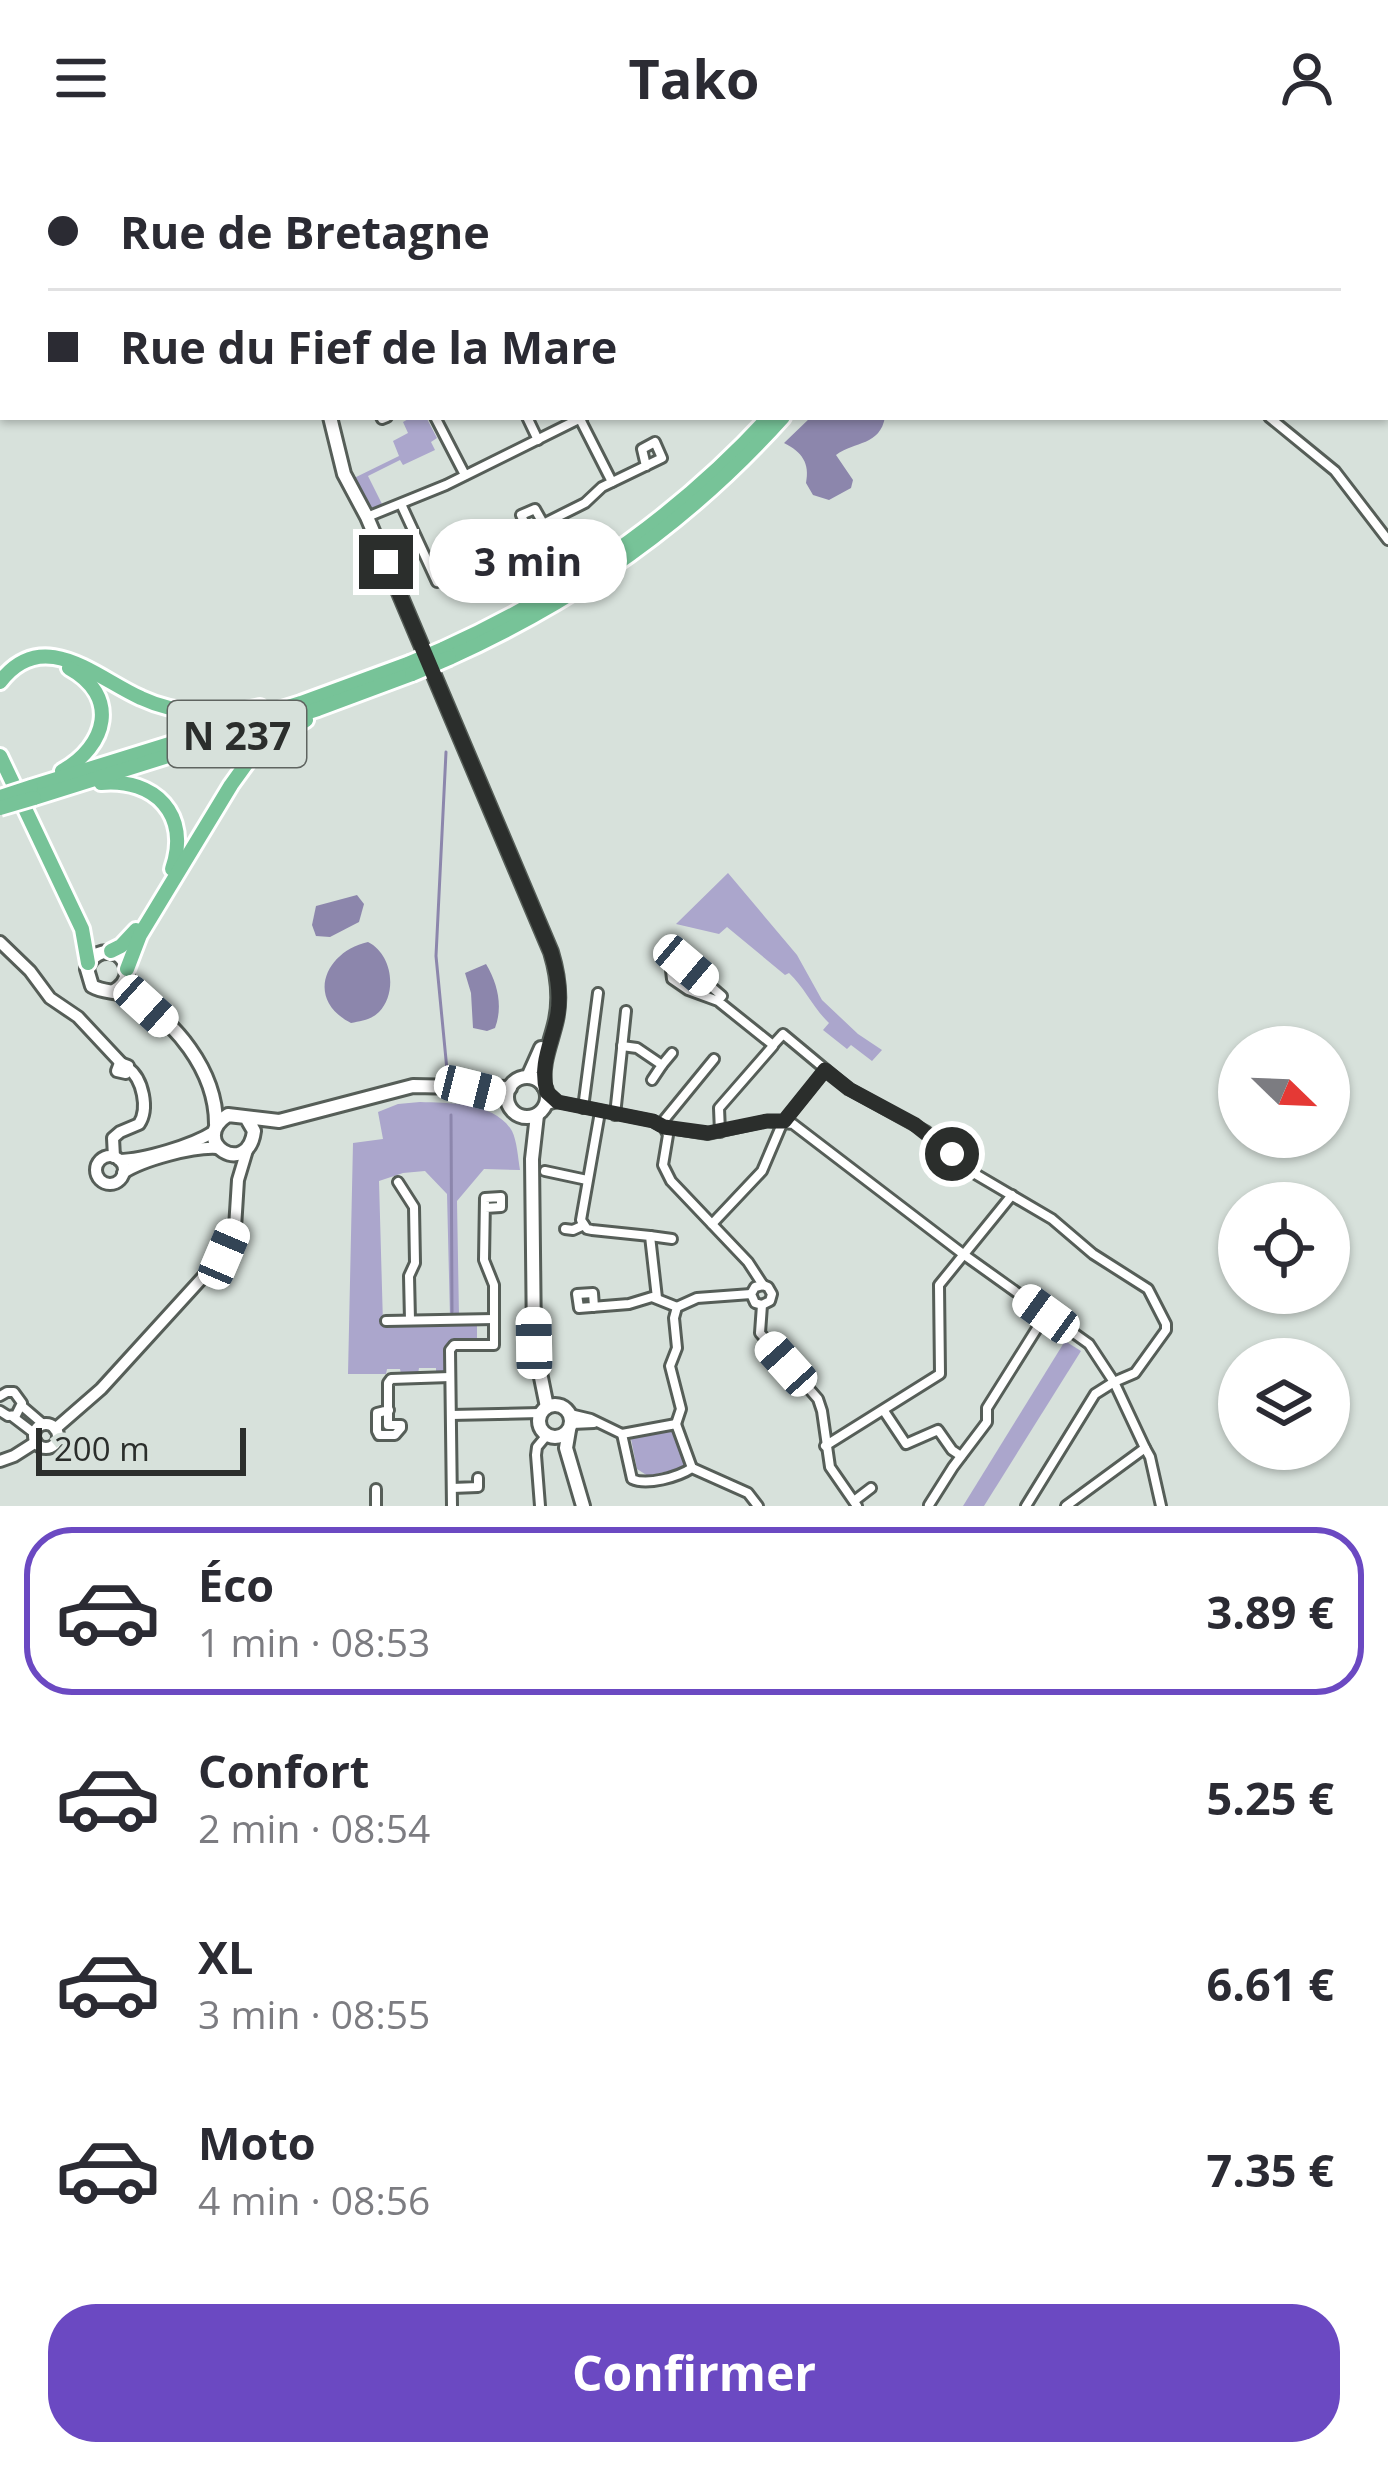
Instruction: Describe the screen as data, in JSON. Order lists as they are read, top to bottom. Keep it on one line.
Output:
{"streets":{"highway":["N 237"]},"scale_bar":"200 m","north":"bottom right","page":{"header":"Tako","banner":["Rue de Bretagne","Rue du Fief de la Mare"],"bubble":"3 min","scale":"200 m","list":[{"name":"Éco","note":"1 min · 08:53","value":"3.89 €"},{"name":"Confort","note":"2 min · 08:54","value":"5.25 €"},{"name":"XL","note":"3 min · 08:55","value":"6.61 €"},{"name":"Moto","note":"4 min · 08:56","value":"7.35 €"}],"buttons":"Confirmer"}}
